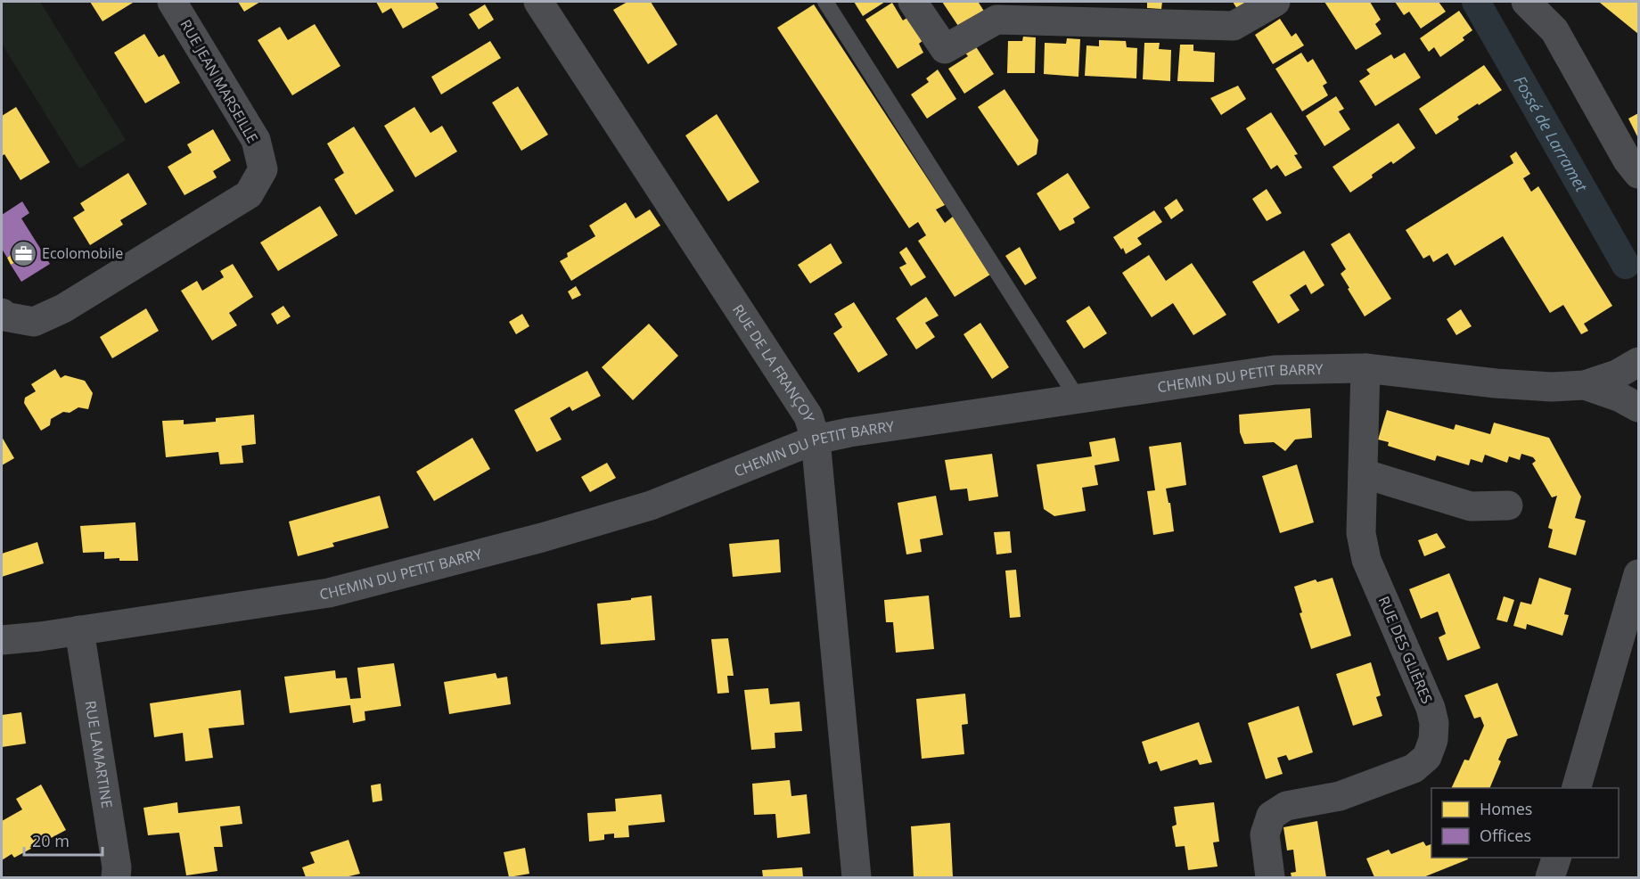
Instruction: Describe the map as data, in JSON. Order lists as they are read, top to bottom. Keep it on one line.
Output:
{"streets":{"street":["RUE JEAN MARSEILLE","RUE DE LA FRANÇOY","CHEMIN DU PETIT BARRY","RUE DES GLIÈRES","RUE LAMARTINE"]},"crossings":[["RUE DE LA FRANÇOY","CHEMIN DU PETIT BARRY"],["CHEMIN DU PETIT BARRY","RUE DES GLIÈRES"],["CHEMIN DU PETIT BARRY","RUE LAMARTINE"]],"water":["Fossé de Larramet"],"places":{"office":["Ecolomobile"]},"legend":["Homes","Offices"],"scale_bar":"20 m"}
